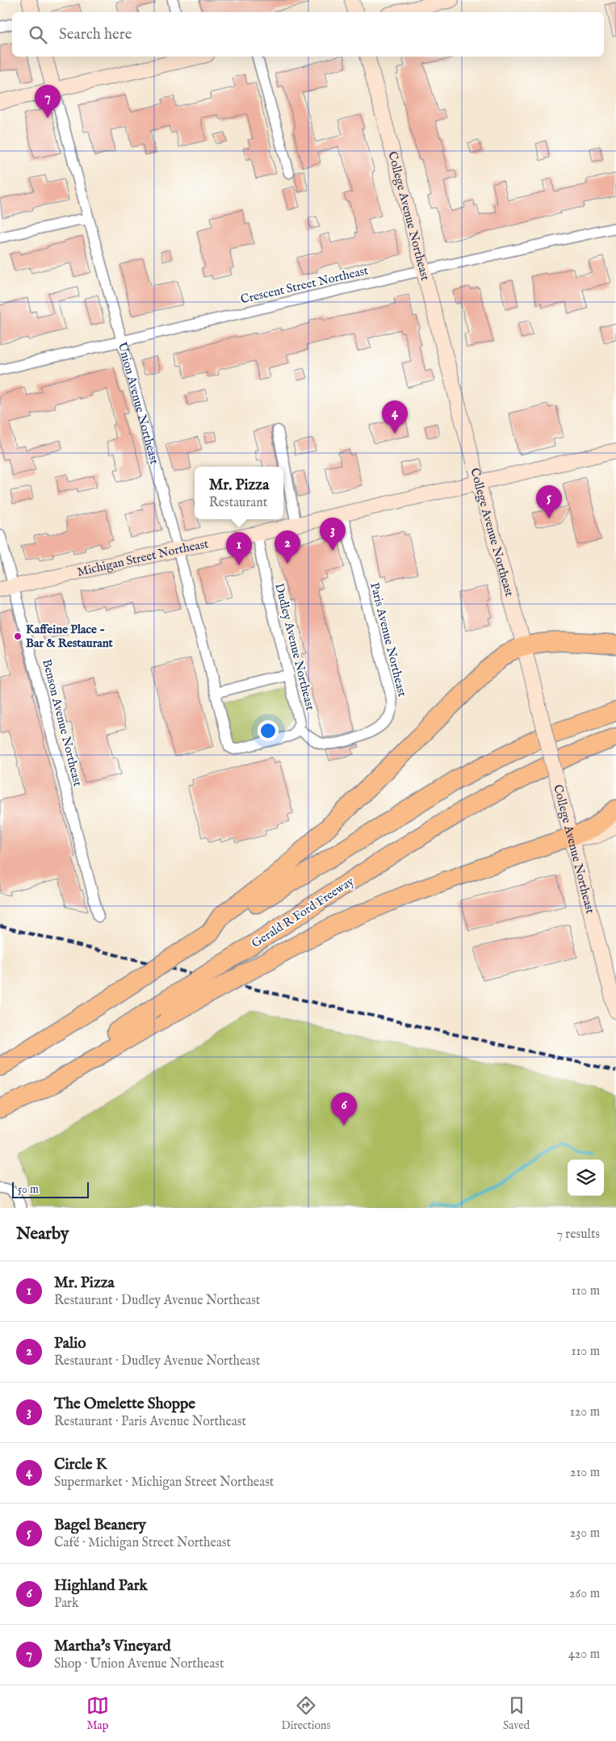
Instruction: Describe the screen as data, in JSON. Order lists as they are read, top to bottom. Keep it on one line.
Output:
{"streets":{"highway":["Gerald R Ford Freeway"],"main road":["College Avenue Northeast","Union Avenue Northeast","Michigan Street Northeast"],"street":["Crescent Street Northeast","Paris Avenue Northeast","Dudley Avenue Northeast","Benson Avenue Northeast"]},"crossings":[["College Avenue Northeast","Crescent Street Northeast"],["College Avenue Northeast","Michigan Street Northeast"],["Crescent Street Northeast","Union Avenue Northeast"],["Union Avenue Northeast","Michigan Street Northeast"],["Union Avenue Northeast","Dudley Avenue Northeast"],["Michigan Street Northeast","Paris Avenue Northeast"],["Michigan Street Northeast","Dudley Avenue Northeast"],["Michigan Street Northeast","Benson Avenue Northeast"],["Paris Avenue Northeast","Dudley Avenue Northeast"]],"places":["Kaffeine Place - Bar & Restaurant"],"scale_bar":"50 m","page":{"search":"Search here","pins":["7","4","5","3","2","1","6"],"popup":["Mr. Pizza","Restaurant"],"scale":"50 m","heading":["Nearby","7 results"],"list":[{"mark":"1","name":"Mr. Pizza","note":"Restaurant · Dudley Avenue Northeast","value":"110 m"},{"mark":"2","name":"Palio","note":"Restaurant · Dudley Avenue Northeast","value":"110 m"},{"mark":"3","name":"The Omelette Shoppe","note":"Restaurant · Paris Avenue Northeast","value":"120 m"},{"mark":"4","name":"Circle K","note":"Supermarket · Michigan Street Northeast","value":"210 m"},{"mark":"5","name":"Bagel Beanery","note":"Café · Michigan Street Northeast","value":"230 m"},{"mark":"6","name":"Highland Park","note":"Park","value":"260 m"},{"mark":"7","name":"Martha's Vineyard","note":"Shop · Union Avenue Northeast","value":"420 m"}],"nav":["Map","Directions","Saved"]}}
